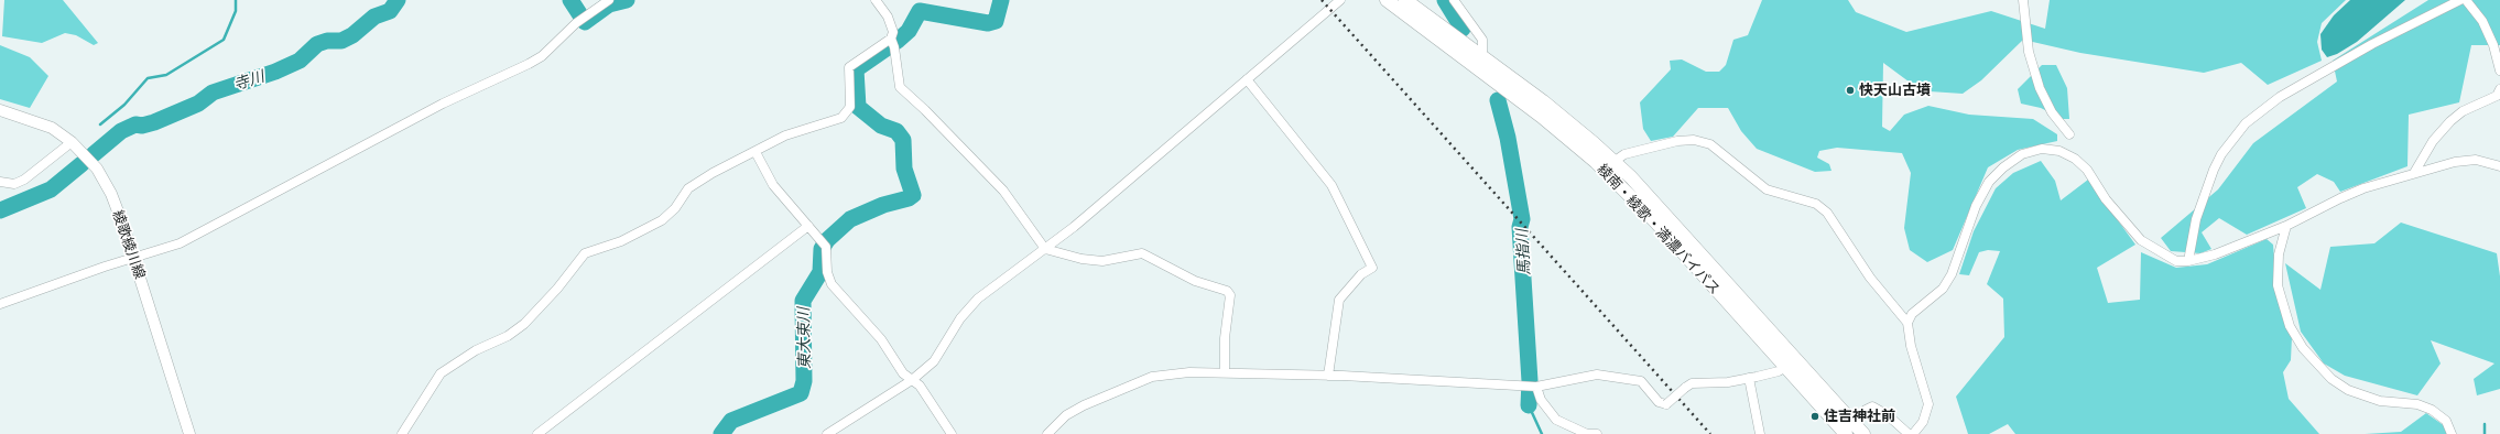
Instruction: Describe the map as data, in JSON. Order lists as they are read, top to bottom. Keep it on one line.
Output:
{"streets":{"highway":["綾南・綾歌・満濃バイパス"],"main road":["綾歌綾川線"]},"water":["寺川","馬指川","東大束川"],"places":["快天山古墳","住吉神社前"]}
